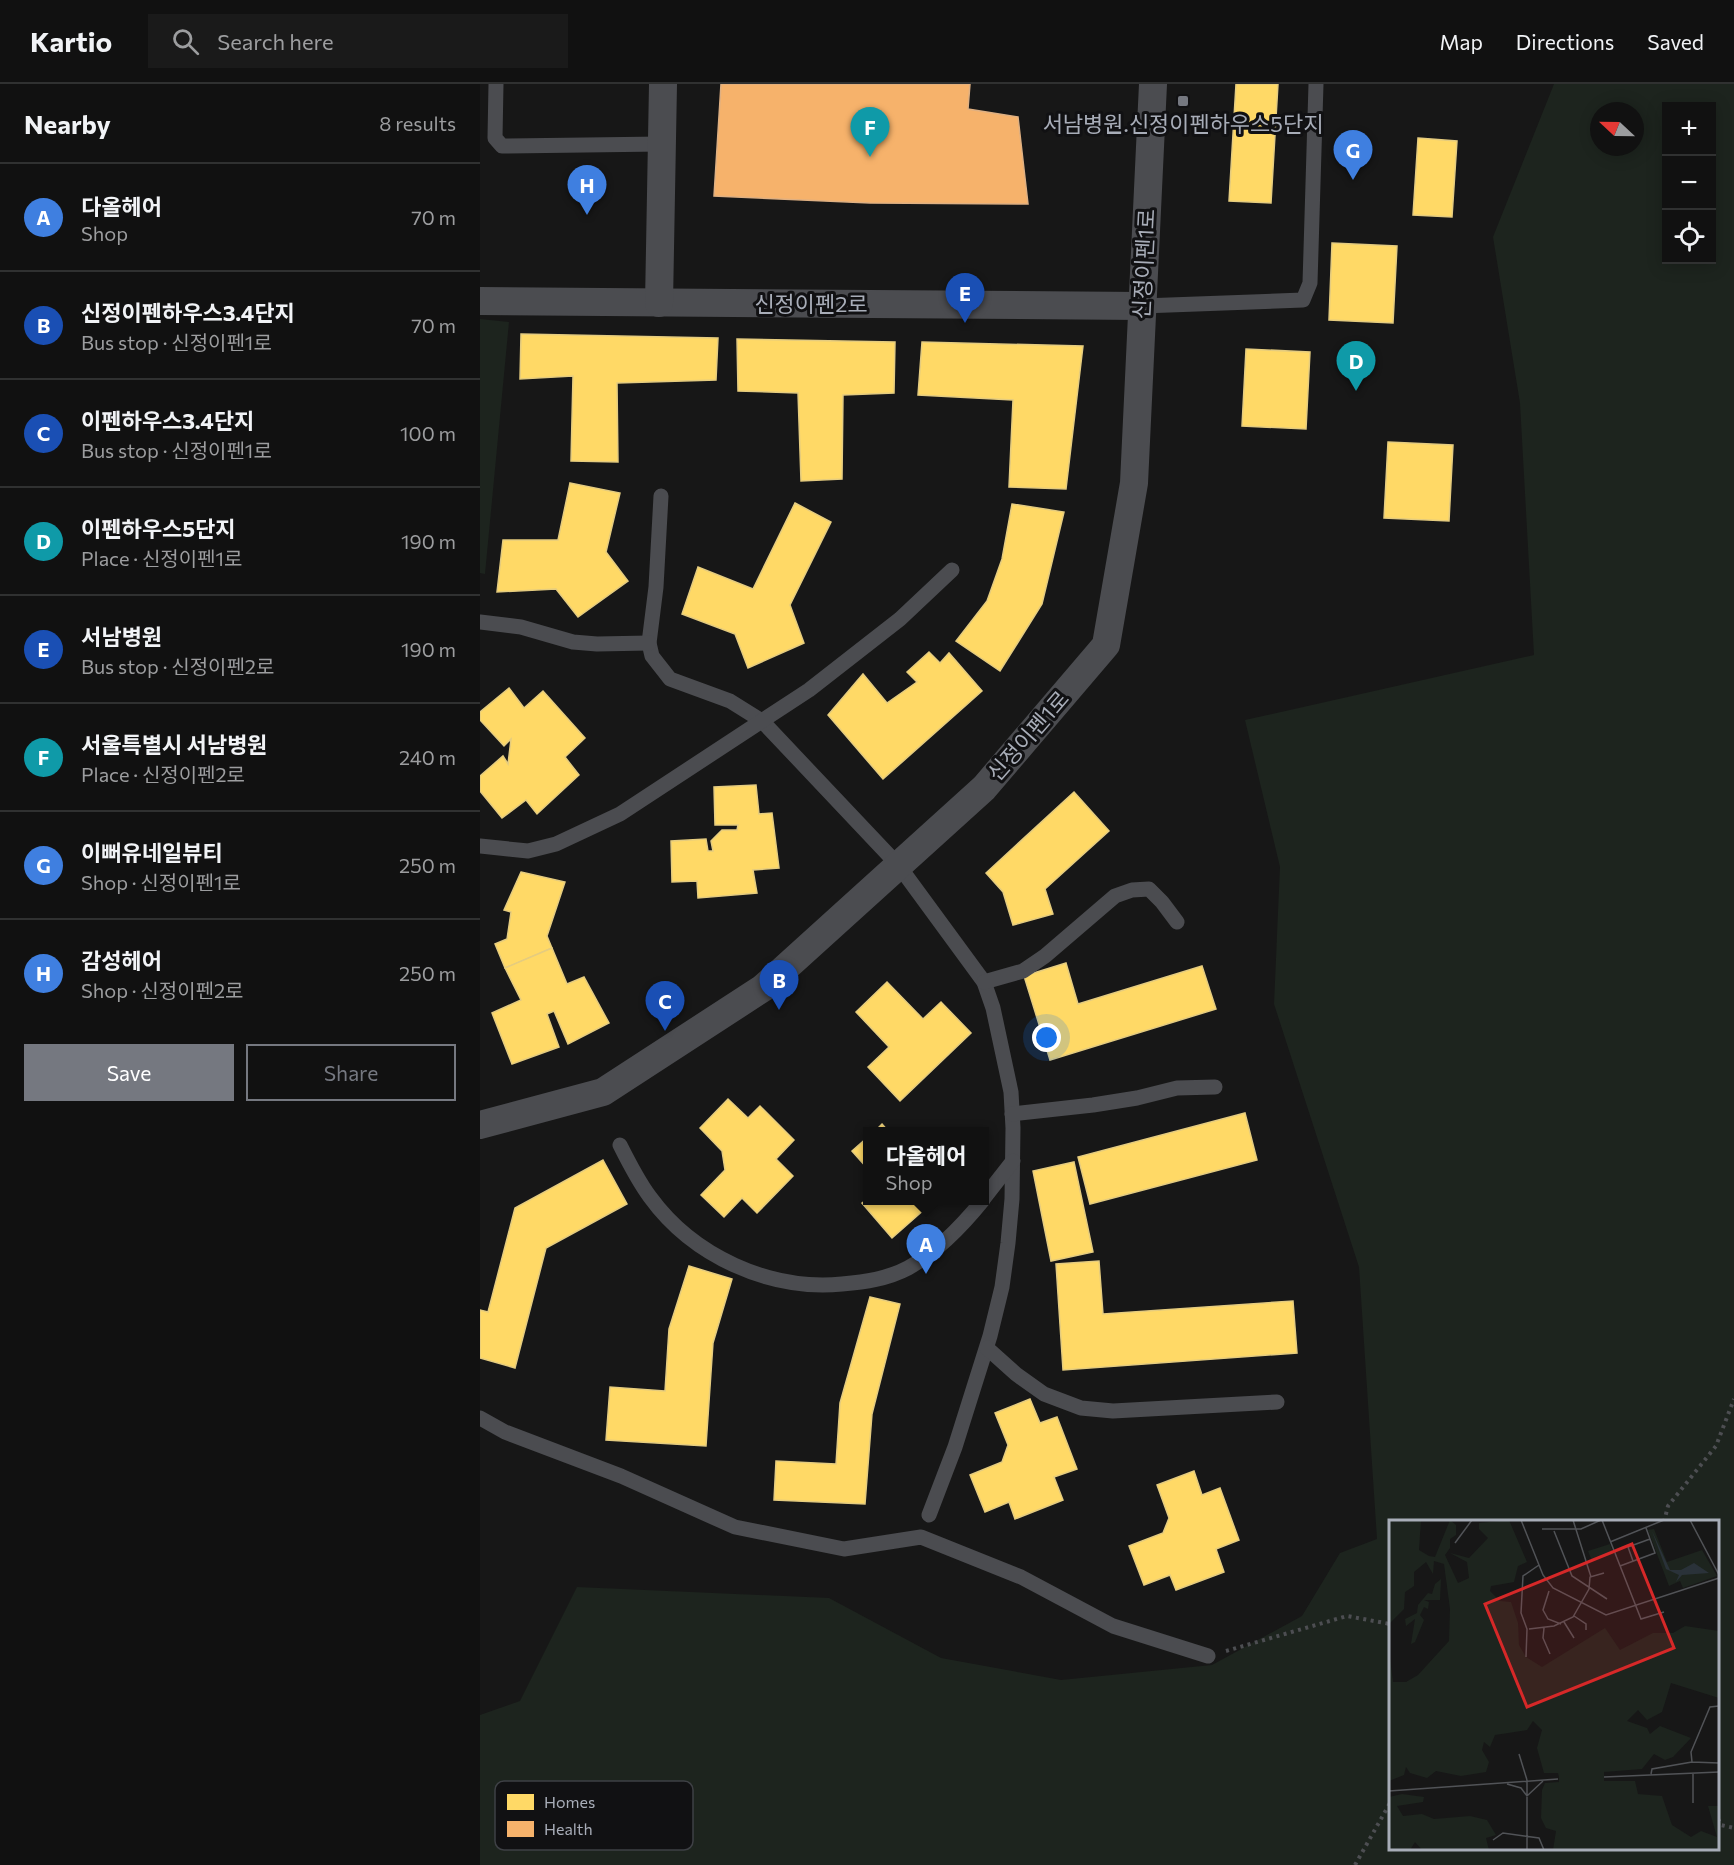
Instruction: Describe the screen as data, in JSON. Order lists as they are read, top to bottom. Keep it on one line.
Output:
{"streets":{"street":["신정이펜1로","신정이펜2로"]},"crossings":[["신정이펜1로","신정이펜2로"]],"places":{"transit":["서남병원.신정이펜하우스5단지"]},"legend":["Homes","Health"],"north":"left","page":{"header":"Kartio","search":"Search here","nav":["Map","Directions","Saved"],"heading":["Nearby","8 results"],"map_buttons":["+","−"],"pins":["F","G","H","E","D","B","C","A"],"list":[{"mark":"A","name":"다올헤어","note":"Shop","value":"70 m"},{"mark":"B","name":"신정이펜하우스3.4단지","note":"Bus stop · 신정이펜1로","value":"70 m"},{"mark":"C","name":"이펜하우스3.4단지","note":"Bus stop · 신정이펜1로","value":"100 m"},{"mark":"D","name":"이펜하우스5단지","note":"Place · 신정이펜1로","value":"190 m"},{"mark":"E","name":"서남병원","note":"Bus stop · 신정이펜2로","value":"190 m"},{"mark":"F","name":"서울특별시 서남병원","note":"Place · 신정이펜2로","value":"240 m"},{"mark":"G","name":"이뻐유네일뷰티","note":"Shop · 신정이펜1로","value":"250 m"},{"mark":"H","name":"감성헤어","note":"Shop · 신정이펜2로","value":"250 m"}],"buttons":["Save","Share"],"popup":["다올헤어","Shop"]}}
